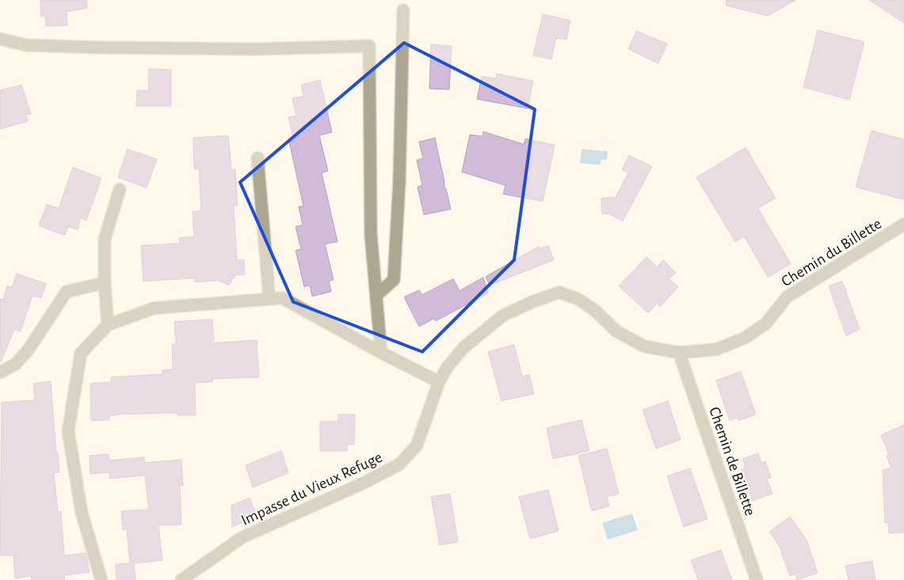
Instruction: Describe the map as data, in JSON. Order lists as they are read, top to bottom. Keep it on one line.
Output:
{"streets":{"street":["Chemin du Billette","Chemin de Billette","Impasse du Vieux Refuge"]},"crossings":[["Chemin du Billette","Chemin de Billette"],["Chemin du Billette","Impasse du Vieux Refuge"]]}
